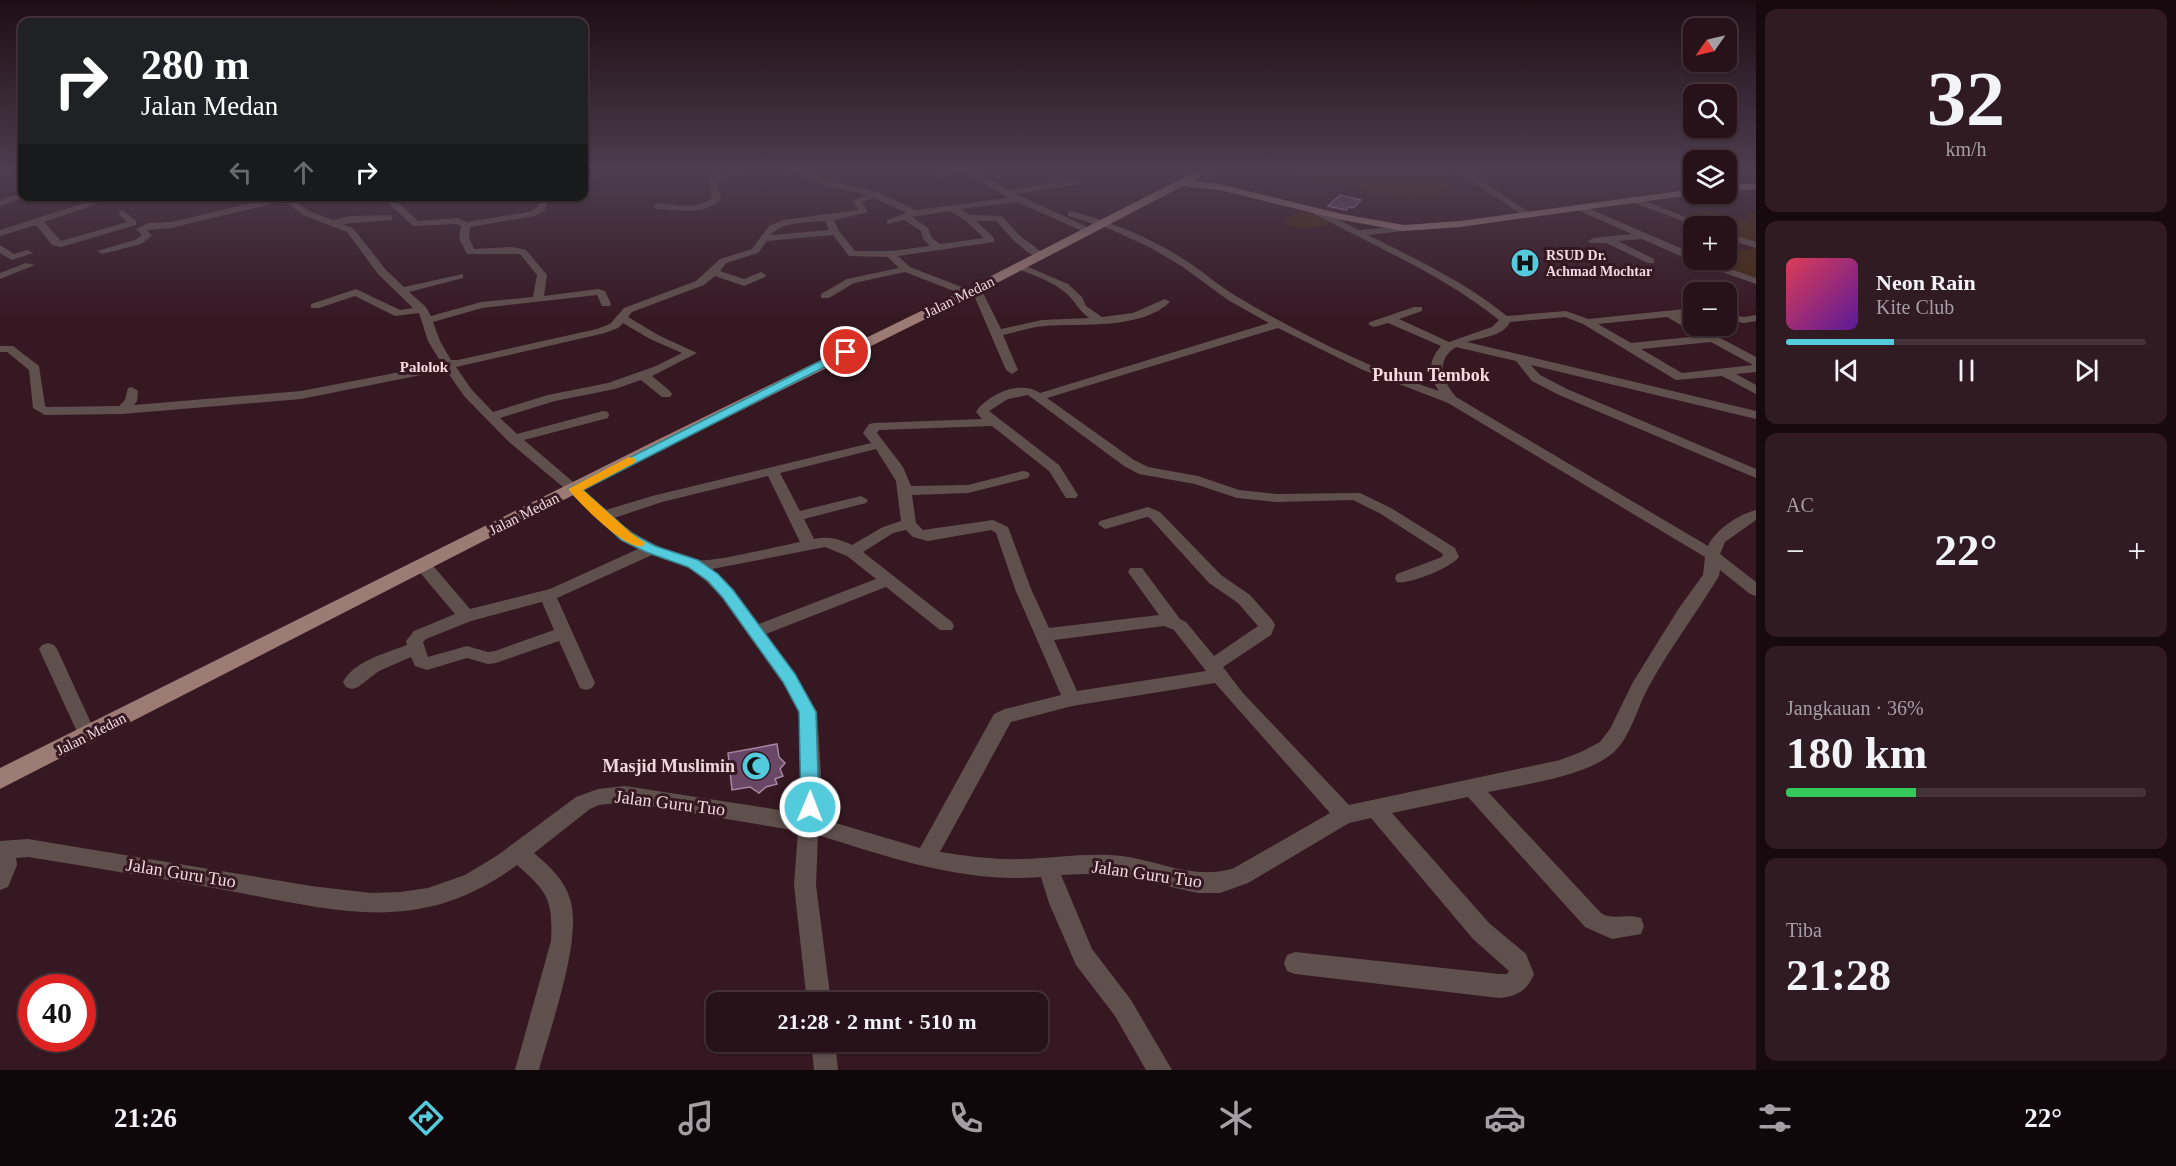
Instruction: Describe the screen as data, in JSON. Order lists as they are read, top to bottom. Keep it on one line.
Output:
{"streets":{"main road":["Jalan Medan"],"street":["Jalan Guru Tuo"]},"districts":["Palolok","Puhun Tembok"],"places":{"hospital":["RSUD Dr. Achmad Mochtar"],"mosque":["Masjid Muslimin"]},"north":"bottom left","page":{"tile":[["32","km/h"],"AC",["Jangkauan · 36%","180 km"],["Tiba","21:28"]],"map_buttons":["+","−"],"turn":["280 m","Jalan Medan"],"song":["Neon Rain","Kite Club"],"heat":["−","22°","+"],"limit":"40","trip":"21:28 · 2 mnt · 510 m","tabs":["21:26","22°"]}}
